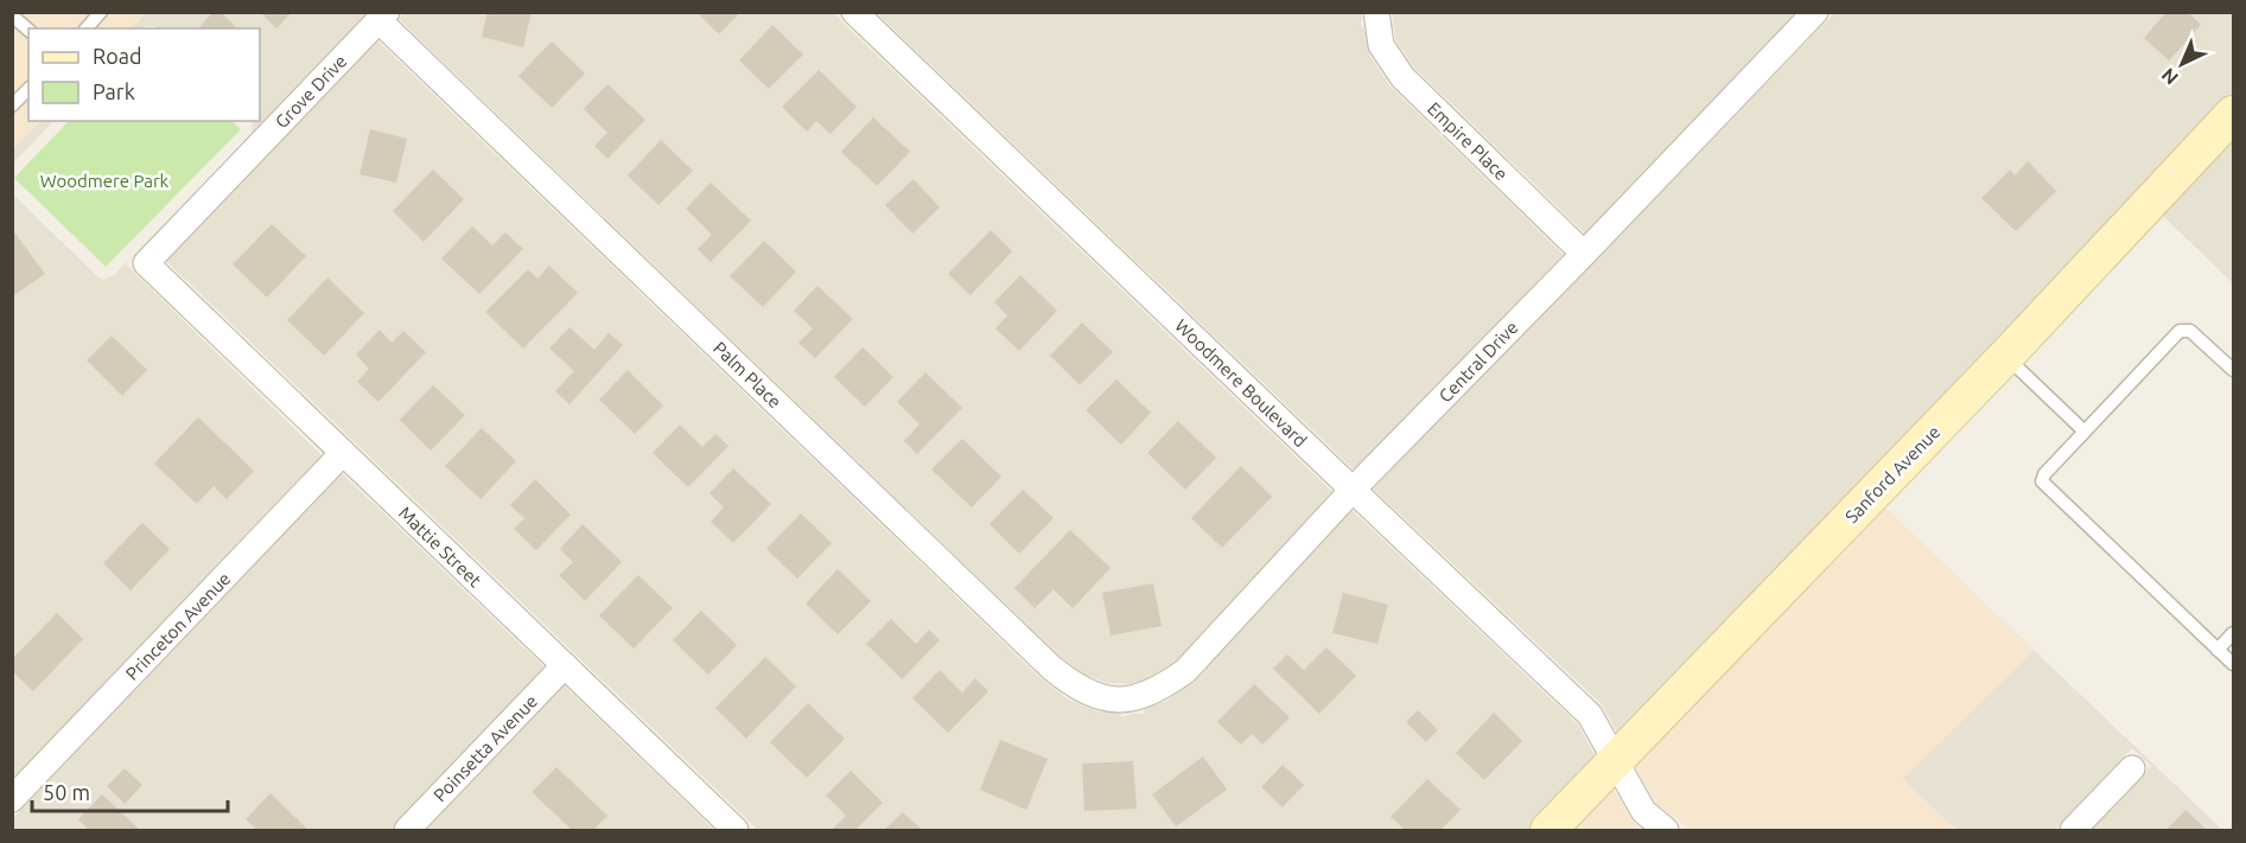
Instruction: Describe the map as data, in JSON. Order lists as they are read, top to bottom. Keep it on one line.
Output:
{"streets":{"main road":["Sanford Avenue"],"street":["Grove Drive","Empire Place","Central Drive","Palm Place","Woodmere Boulevard","Mattie Street","Princeton Avenue","Poinsetta Avenue"]},"crossings":[["Grove Drive","Palm Place"],["Grove Drive","Mattie Street"],["Empire Place","Central Drive"],["Central Drive","Palm Place"],["Central Drive","Woodmere Boulevard"],["Woodmere Boulevard","Sanford Avenue"],["Mattie Street","Princeton Avenue"],["Mattie Street","Poinsetta Avenue"]],"parks":["Woodmere Park"],"legend":["Road","Park"],"scale_bar":"50 m","north":"bottom left"}
